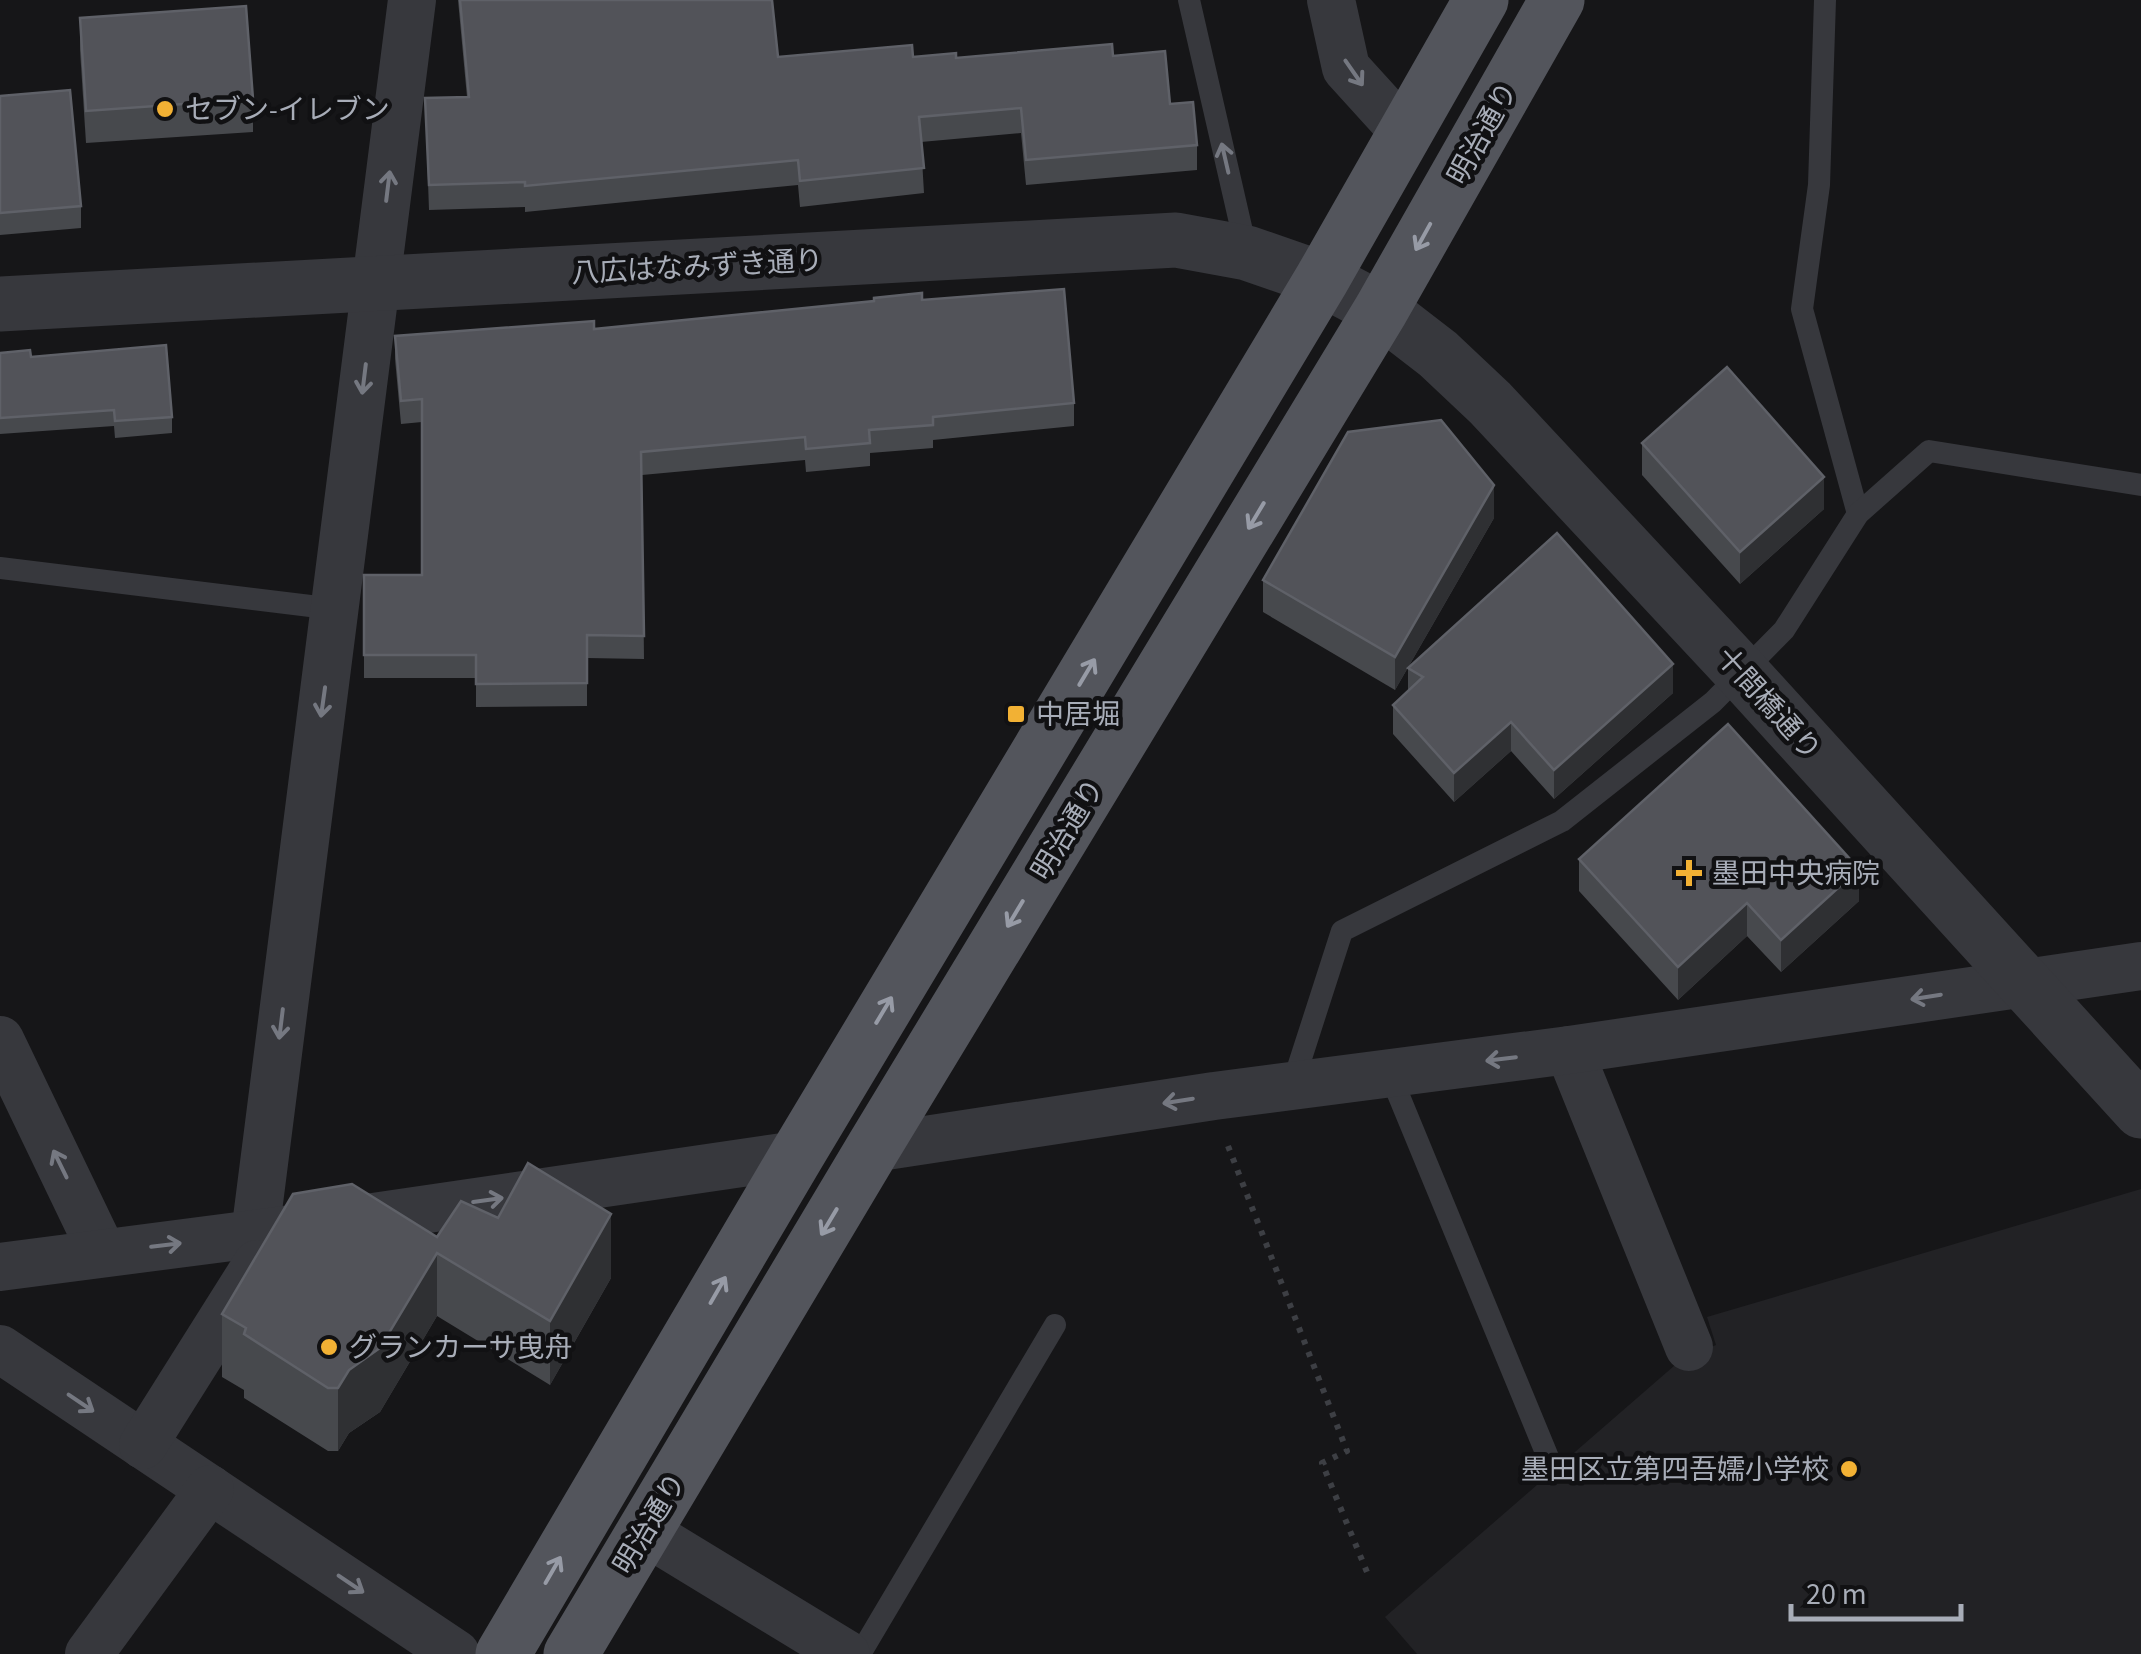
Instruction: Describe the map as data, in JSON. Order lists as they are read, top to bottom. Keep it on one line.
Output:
{"streets":{"main road":["明治通り"],"street":["八広はなみずき通り","十間橋通り"]},"crossings":[["明治通り","八広はなみずき通り"],["明治通り","十間橋通り"],["八広はなみずき通り","十間橋通り"]],"places":{"other":["セブン-イレブン","グランカーサ曳舟","墨田区立第四吾嬬小学校"],"transit":["中居堀"],"health":["墨田中央病院"]},"scale_bar":"20 m"}
